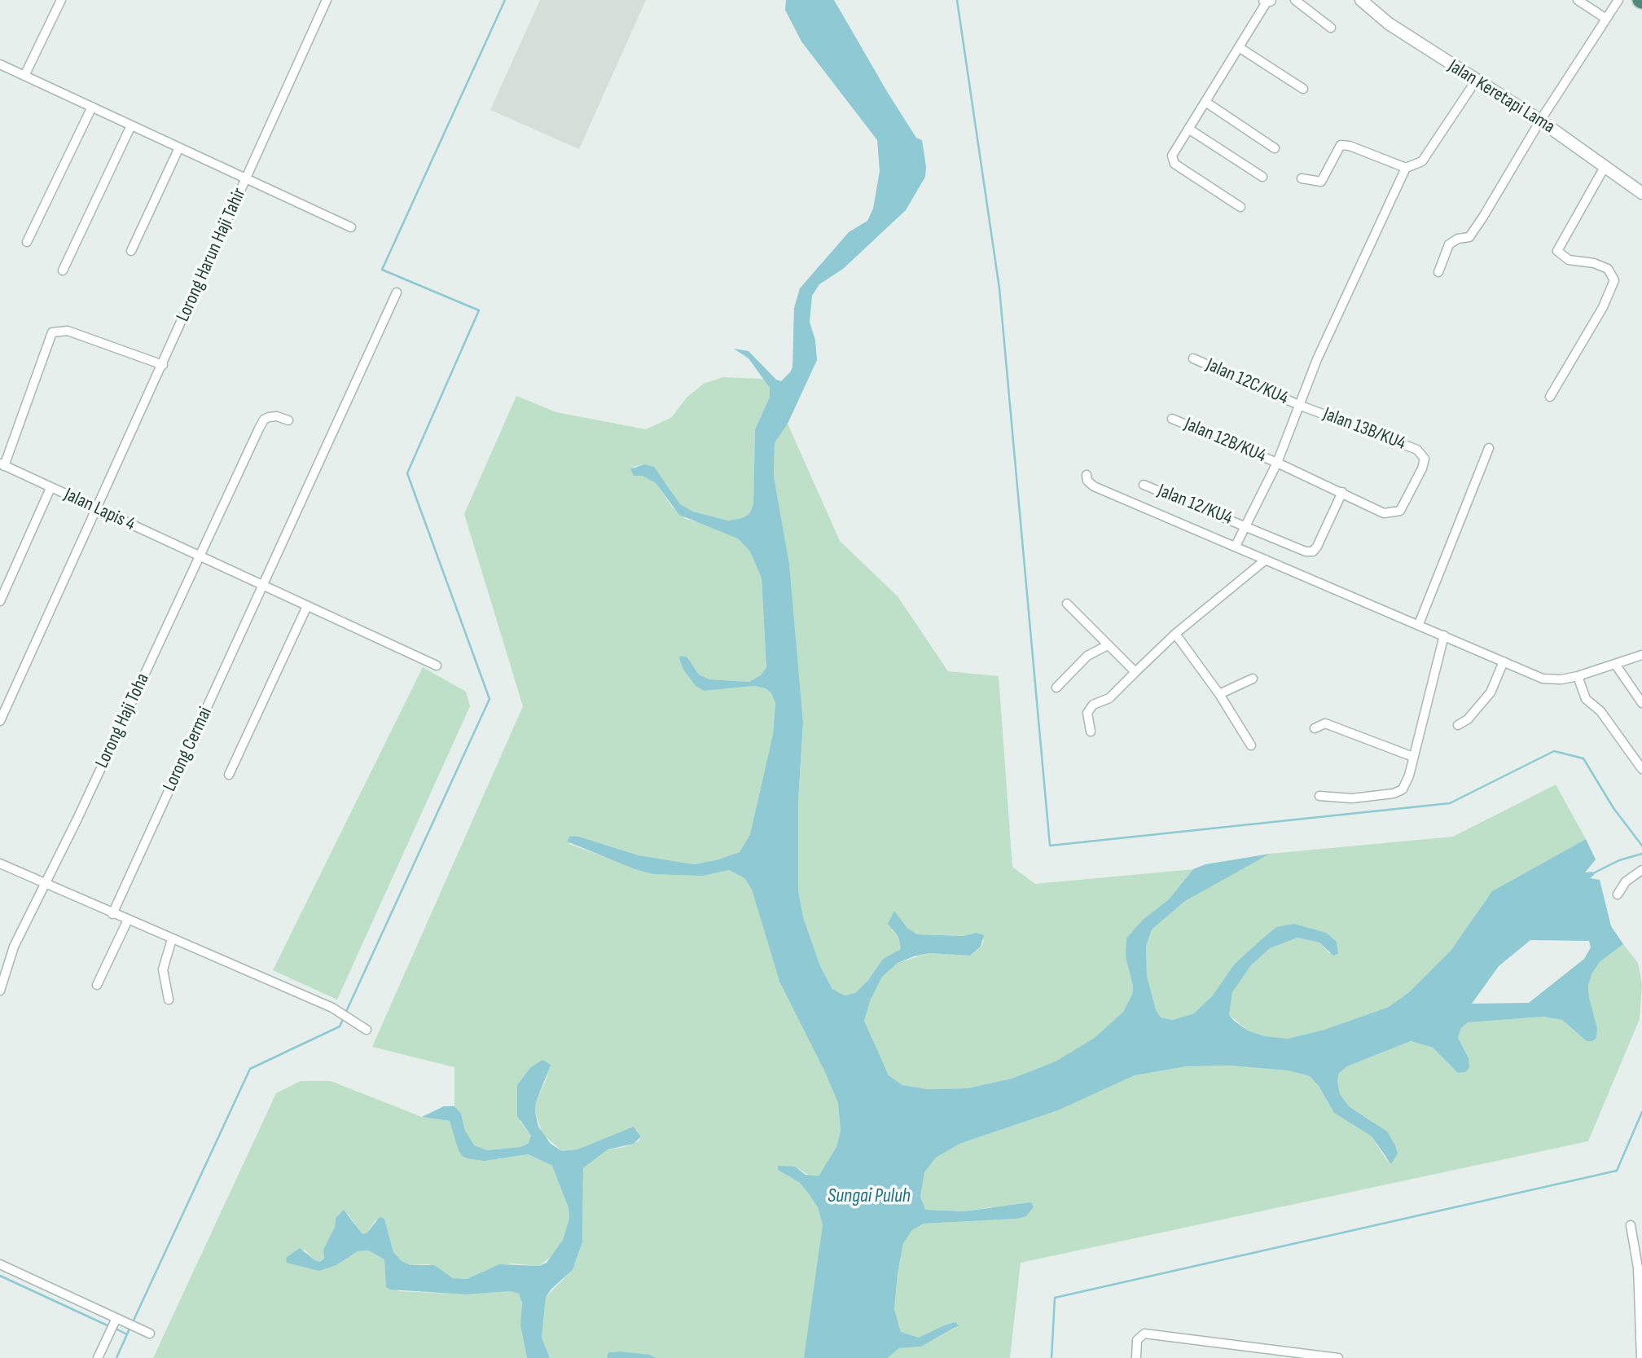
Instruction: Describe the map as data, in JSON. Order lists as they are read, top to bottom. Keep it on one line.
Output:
{"streets":{"street":["Jalan Keretapi Lama","Lorong Harun Haji Tahir","Jalan 12C/KU4","Jalan 13B/KU4","Jalan 12B/KU4","Jalan 12/KU4","Jalan Lapis 4","Lorong Haji Toha","Lorong Cermai"]},"crossings":[["Lorong Harun Haji Tahir","Jalan Lapis 4"],["Jalan 12C/KU4","Jalan 13B/KU4"],["Jalan 13B/KU4","Jalan 12B/KU4"],["Jalan 12B/KU4","Jalan 12/KU4"],["Jalan Lapis 4","Lorong Haji Toha"],["Jalan Lapis 4","Lorong Cermai"]],"water":["Sungai Puluh"]}
